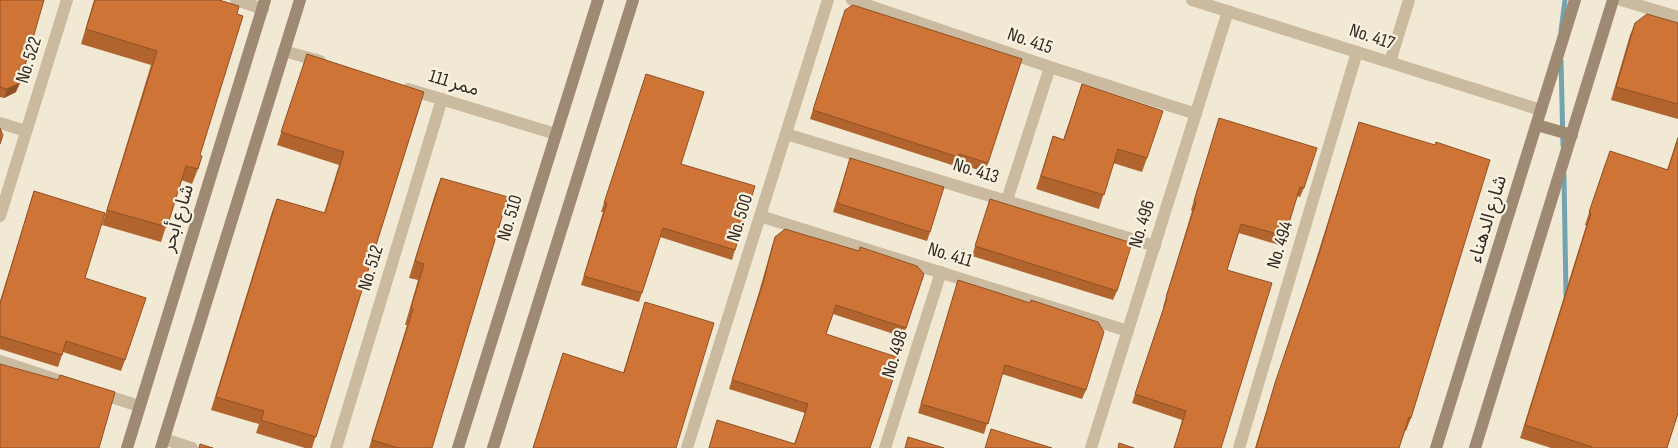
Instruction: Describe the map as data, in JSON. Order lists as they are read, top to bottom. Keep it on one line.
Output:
{"streets":{"street":["No. 417","No. 415","No. 522","ممر 111","No. 413","شارع أبحر","No. 510","No. 500","شارع الدهناء","No. 496","No. 494","No. 411","No. 512","No. 498"]},"crossings":[["No. 417","شارع الدهناء"],["No. 417","No. 496"],["No. 417","No. 494"],["No. 415","No. 496"],["ممر 111","No. 510"],["ممر 111","No. 512"],["No. 413","No. 500"],["No. 413","No. 496"],["No. 500","No. 411"],["No. 496","No. 411"],["No. 411","No. 498"]]}
